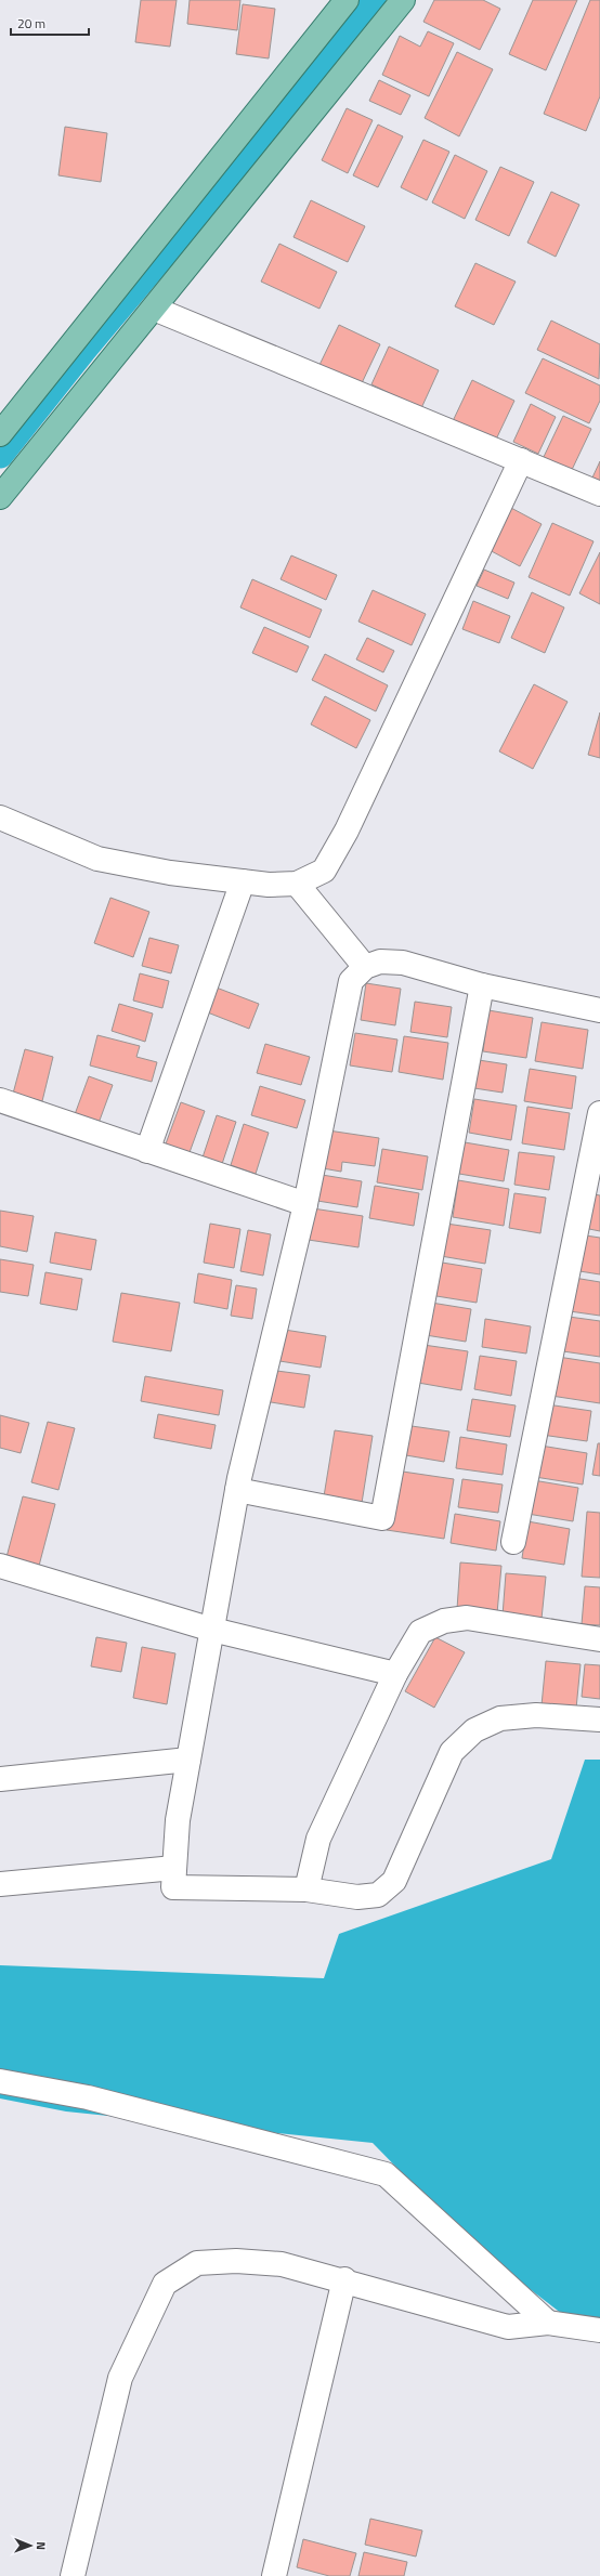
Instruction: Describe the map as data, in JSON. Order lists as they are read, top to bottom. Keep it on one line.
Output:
{"scale_bar":"20 m","north":"right"}
